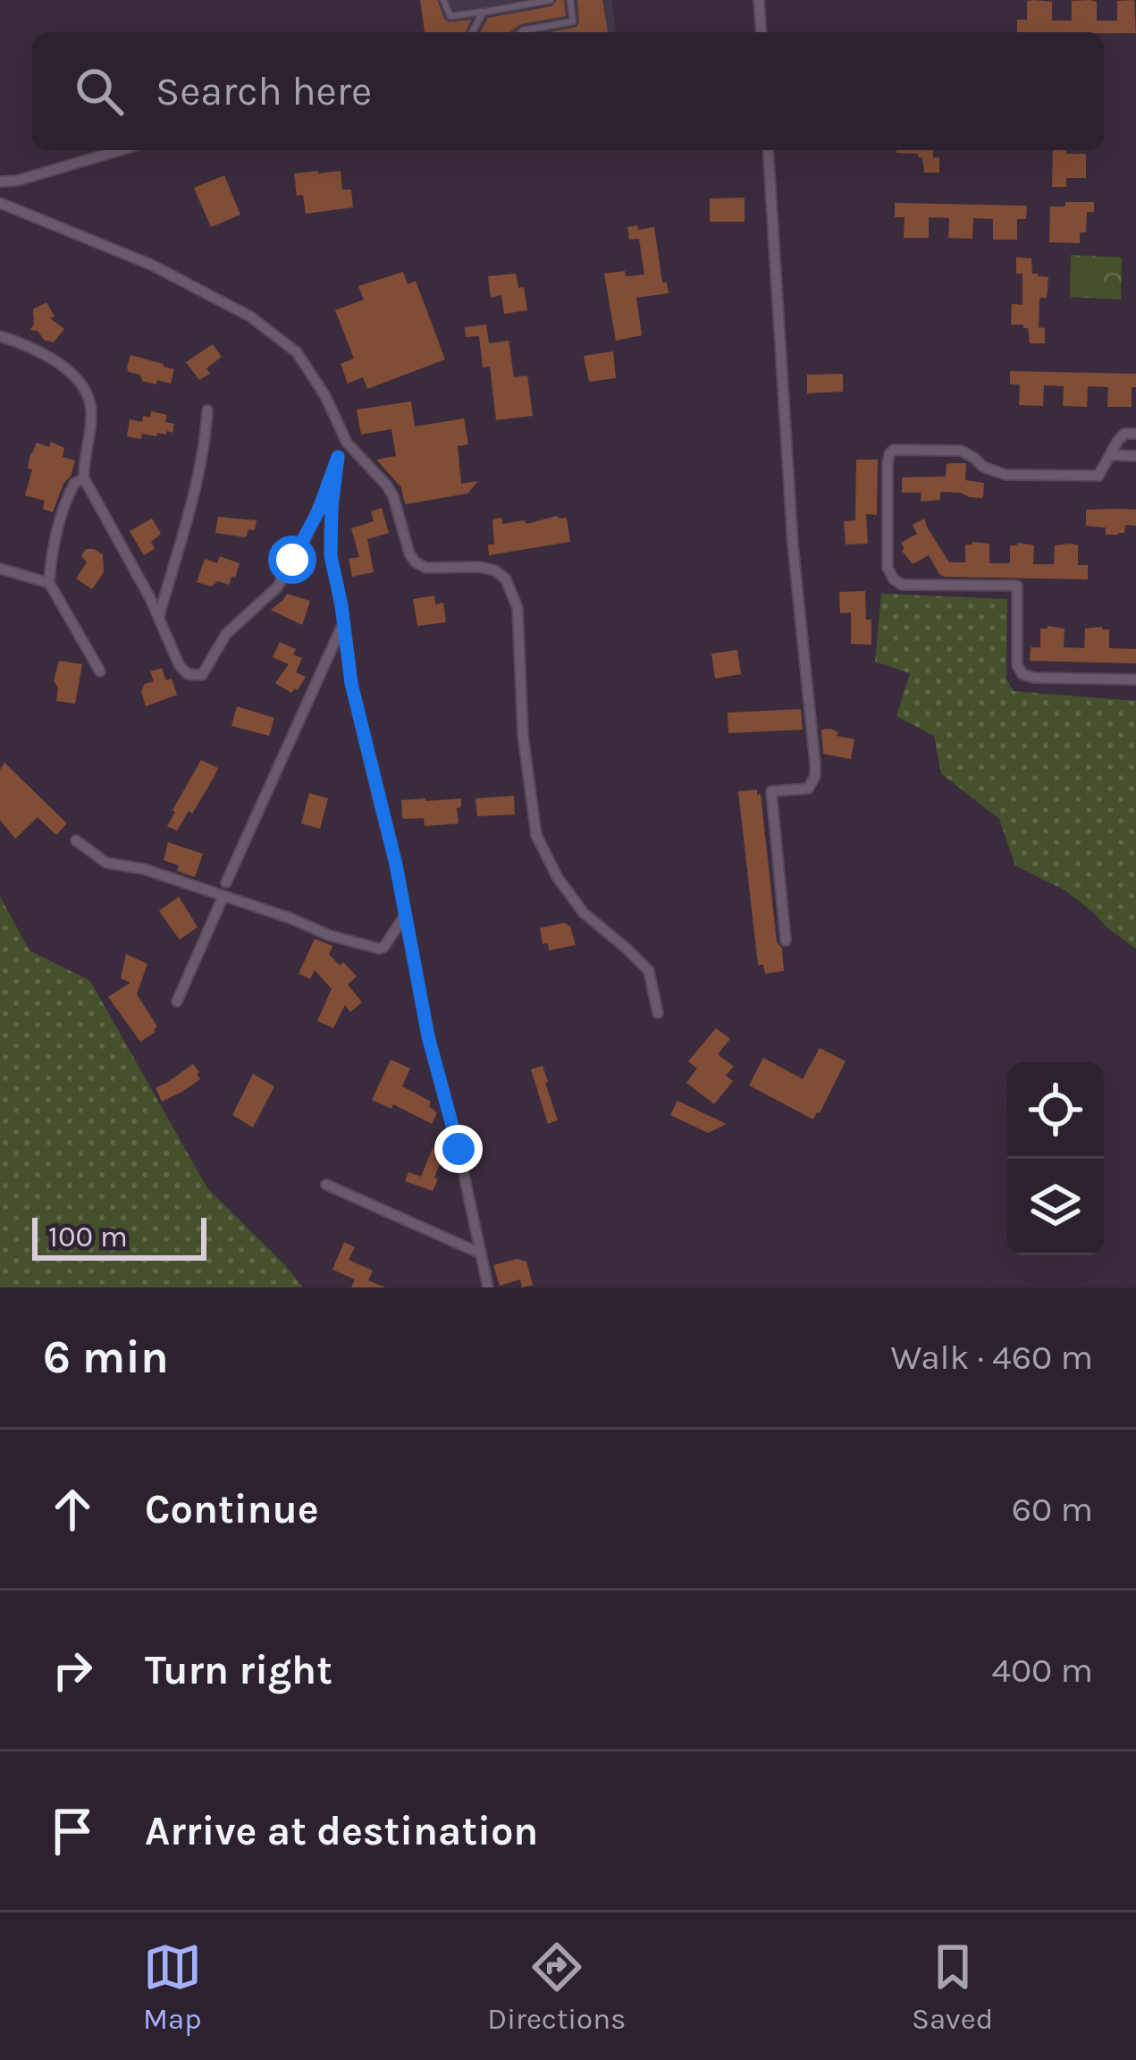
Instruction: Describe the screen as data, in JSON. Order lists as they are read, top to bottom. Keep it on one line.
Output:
{"scale_bar":"100 m","page":{"search":"Search here","scale":"100 m","heading":["6 min","Walk · 460 m"],"list":[["Continue","60 m"],["Turn right","400 m"],"Arrive at destination"],"nav":["Map","Directions","Saved"]}}
